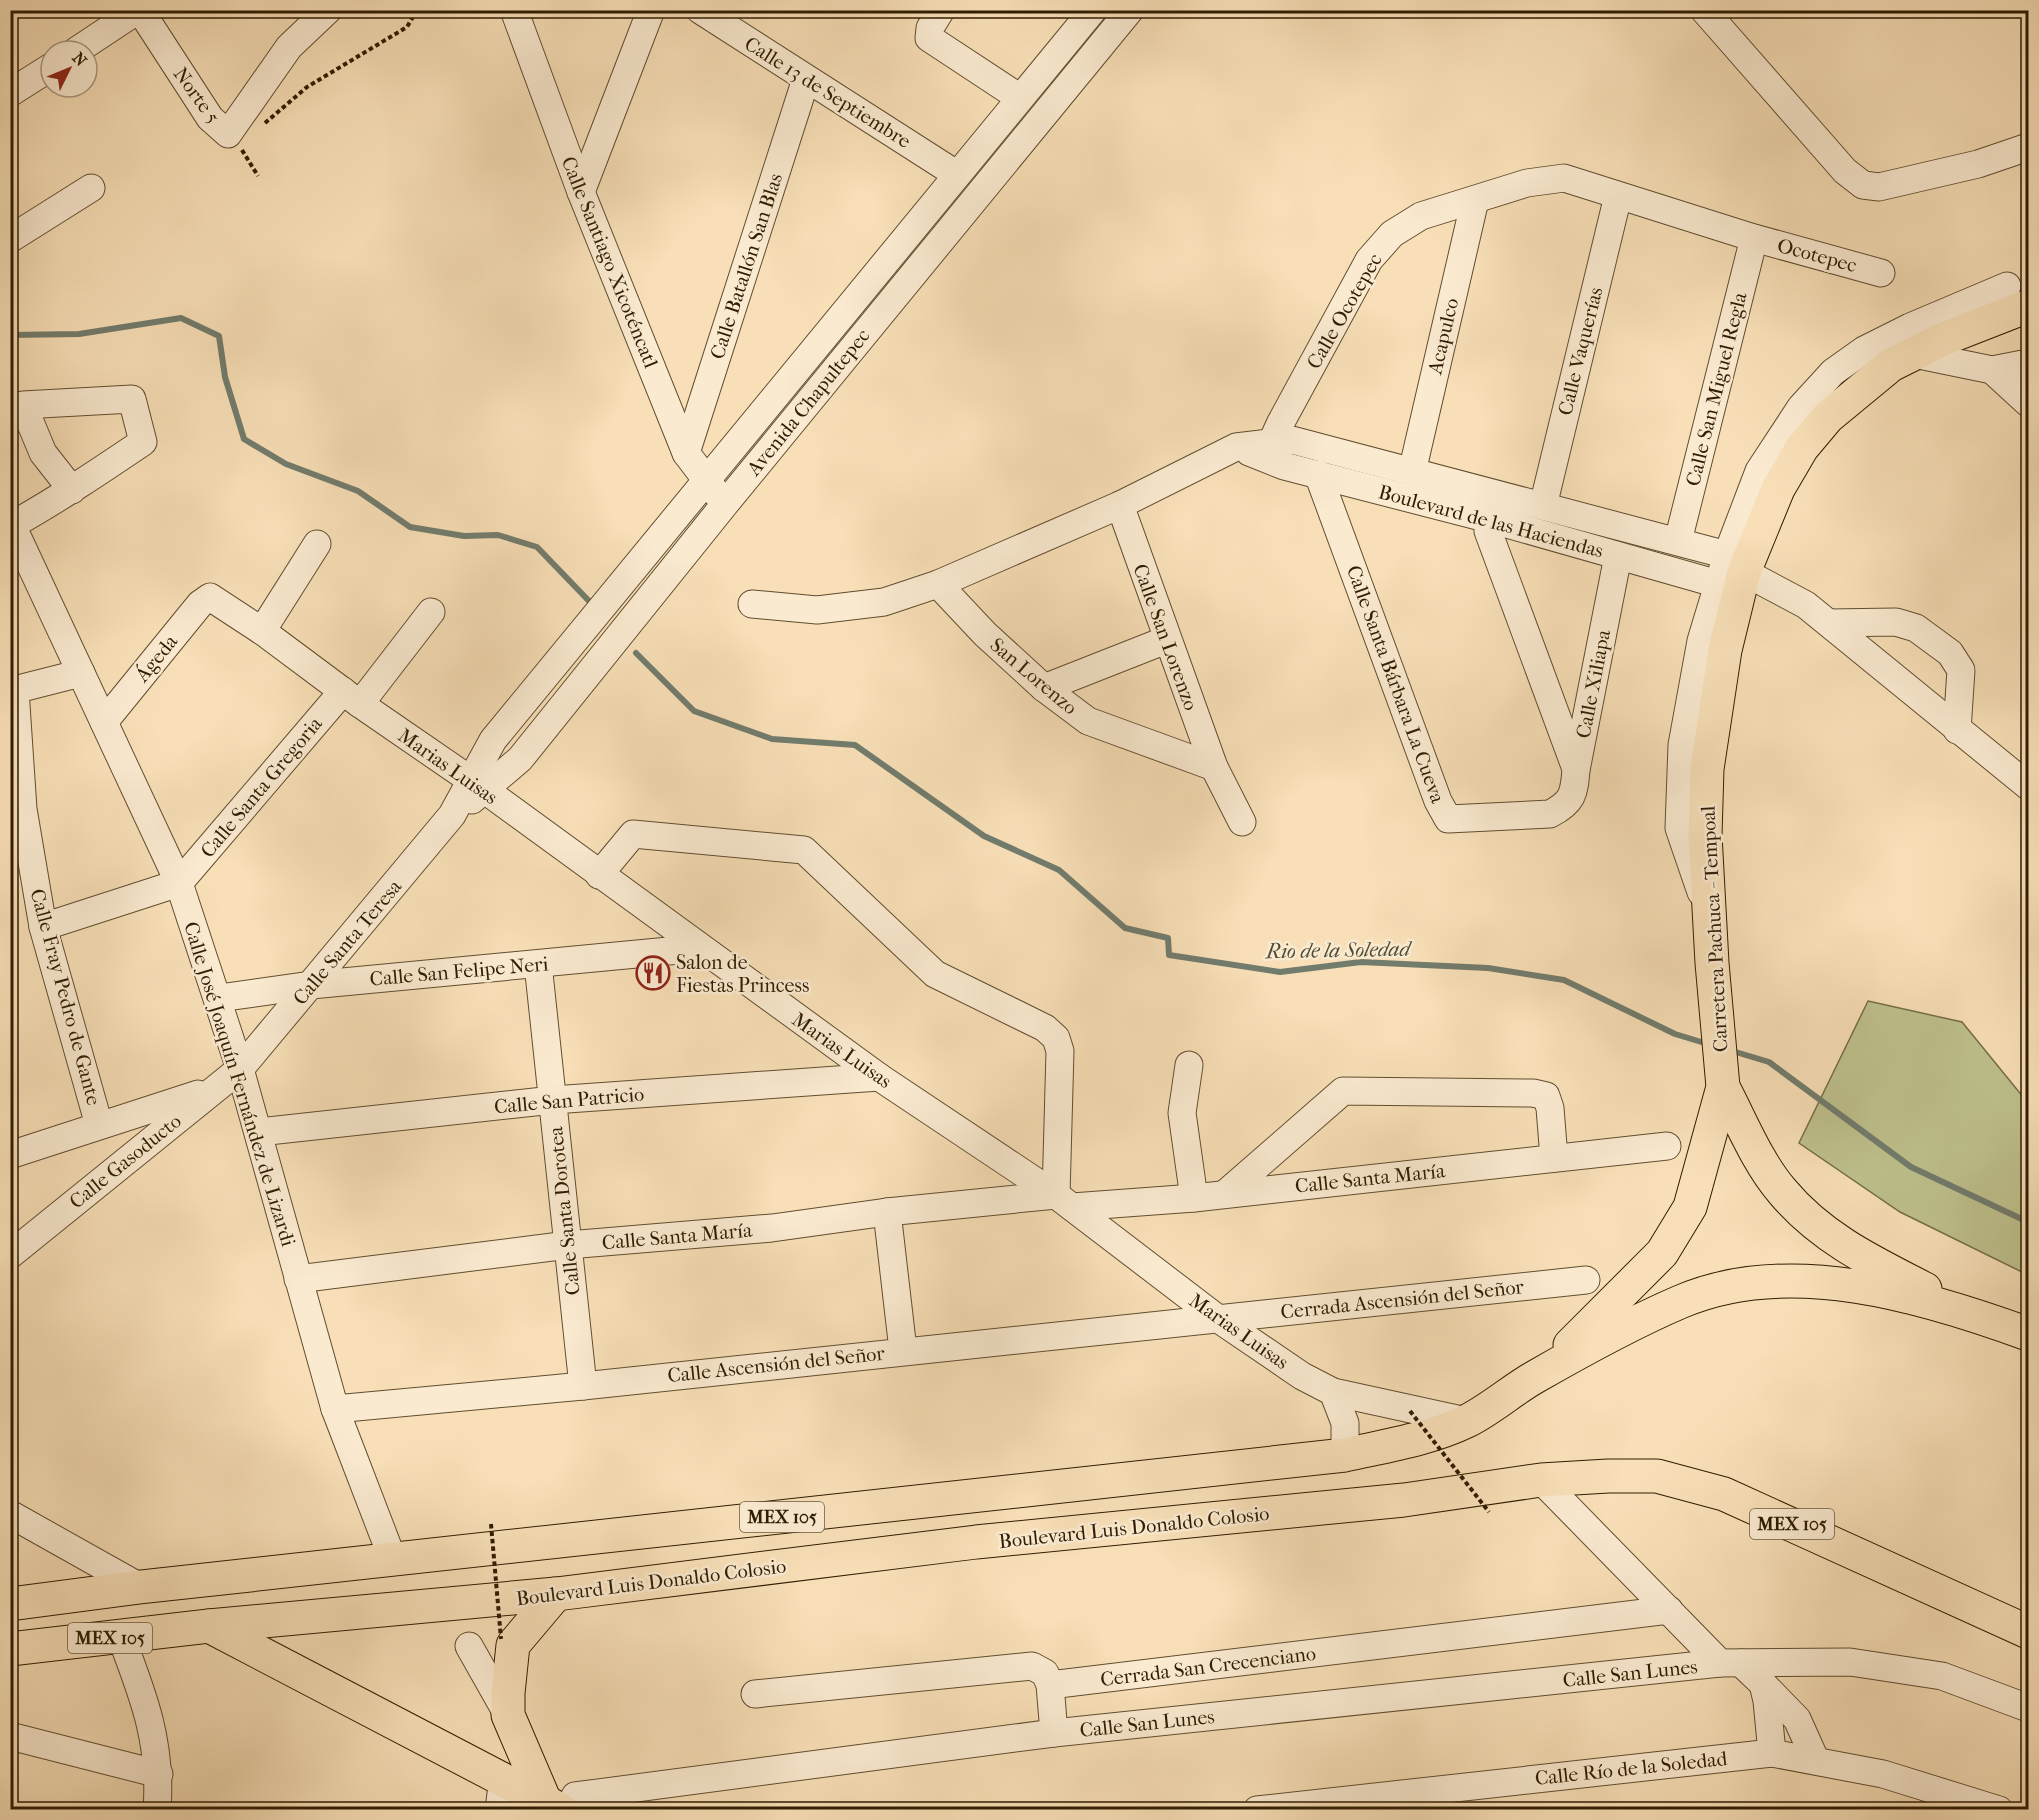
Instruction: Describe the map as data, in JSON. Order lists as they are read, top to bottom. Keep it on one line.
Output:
{"streets":{"main road":["Carretera Pachuca - Tempoal","MEX 105","Boulevard Luis Donaldo Colosio"],"street":["Calle 13 de Septiembre","Norte 5","Ocotepec","Calle Santiago Xicoténcatl","Calle Batallón San Blas","Calle Ocotepec","Acapulco","Calle Vaquerías","Calle San Miguel Regla","Avenida Chapultepec","Boulevard de las Haciendas","Calle San Lorenzo","Ágeda","San Lorenzo","Calle Santa Bárbara La Cueva","Calle Xiliapa","Marias Luisas","Calle Santa Gregoria","Calle Santa Teresa","Calle San Felipe Neri","Calle Fray Pedro de Gante","Calle José Joaquín Fernández de Lizardi","Calle San Patricio","Calle Gasoducto","Calle Santa María","Calle Santa Dorotea","Cerrada Ascensión del Señor","Calle Ascensión del Señor","Cerrada San Crecenciano","Calle San Lunes","Calle Río de la Soledad"]},"crossings":[["Calle 13 de Septiembre","Calle Batallón San Blas"],["Calle 13 de Septiembre","Avenida Chapultepec"],["Ocotepec","Calle Ocotepec"],["Ocotepec","Calle San Miguel Regla"],["Calle Santiago Xicoténcatl","Calle Batallón San Blas"],["Calle Santiago Xicoténcatl","Avenida Chapultepec"],["Calle Ocotepec","Acapulco"],["Calle Ocotepec","Calle Vaquerías"],["Calle Ocotepec","Calle San Miguel Regla"],["Calle Ocotepec","Boulevard de las Haciendas"],["Acapulco","Boulevard de las Haciendas"],["Calle Vaquerías","Boulevard de las Haciendas"],["Calle San Miguel Regla","Boulevard de las Haciendas"],["Avenida Chapultepec","Marias Luisas"],["Avenida Chapultepec","Calle Santa Teresa"],["Boulevard de las Haciendas","Calle Santa Bárbara La Cueva"],["Boulevard de las Haciendas","Calle Xiliapa"],["Boulevard de las Haciendas","Carretera Pachuca - Tempoal"],["Calle San Lorenzo","San Lorenzo"],["Ágeda","Marias Luisas"],["Ágeda","Calle José Joaquín Fernández de Lizardi"],["Calle Santa Bárbara La Cueva","Calle Xiliapa"],["Marias Luisas","Calle Santa Gregoria"],["Marias Luisas","Calle Santa Teresa"],["Marias Luisas","Calle San Felipe Neri"],["Marias Luisas","Calle San Patricio"],["Marias Luisas","Calle Santa María"],["Marias Luisas","Cerrada Ascensión del Señor"],["Marias Luisas","Calle Ascensión del Señor"],["Marias Luisas","MEX 105"],["Calle Santa Gregoria","Calle José Joaquín Fernández de Lizardi"],["Carretera Pachuca - Tempoal","MEX 105"],["Calle Santa Teresa","Calle San Felipe Neri"],["Calle Santa Teresa","Calle José Joaquín Fernández de Lizardi"],["Calle Santa Teresa","Calle Gasoducto"],["Calle San Felipe Neri","Calle José Joaquín Fernández de Lizardi"],["Calle San Felipe Neri","Calle Santa Dorotea"],["Calle José Joaquín Fernández de Lizardi","Calle San Patricio"],["Calle José Joaquín Fernández de Lizardi","Calle Gasoducto"],["Calle José Joaquín Fernández de Lizardi","Calle Santa María"],["Calle José Joaquín Fernández de Lizardi","Calle Ascensión del Señor"],["Calle José Joaquín Fernández de Lizardi","MEX 105"],["Calle San Patricio","Calle Santa Dorotea"],["Calle Santa María","Calle Santa Dorotea"],["Calle Santa Dorotea","Calle Ascensión del Señor"],["Cerrada Ascensión del Señor","Calle Ascensión del Señor"],["Boulevard Luis Donaldo Colosio","Calle San Lunes"],["Cerrada San Crecenciano","Calle San Lunes"],["Calle San Lunes","Calle Río de la Soledad"]],"water":["Rio de la Soledad"],"places":{"restaurant":["Salon de Fiestas Princess"]},"north":"top right"}
